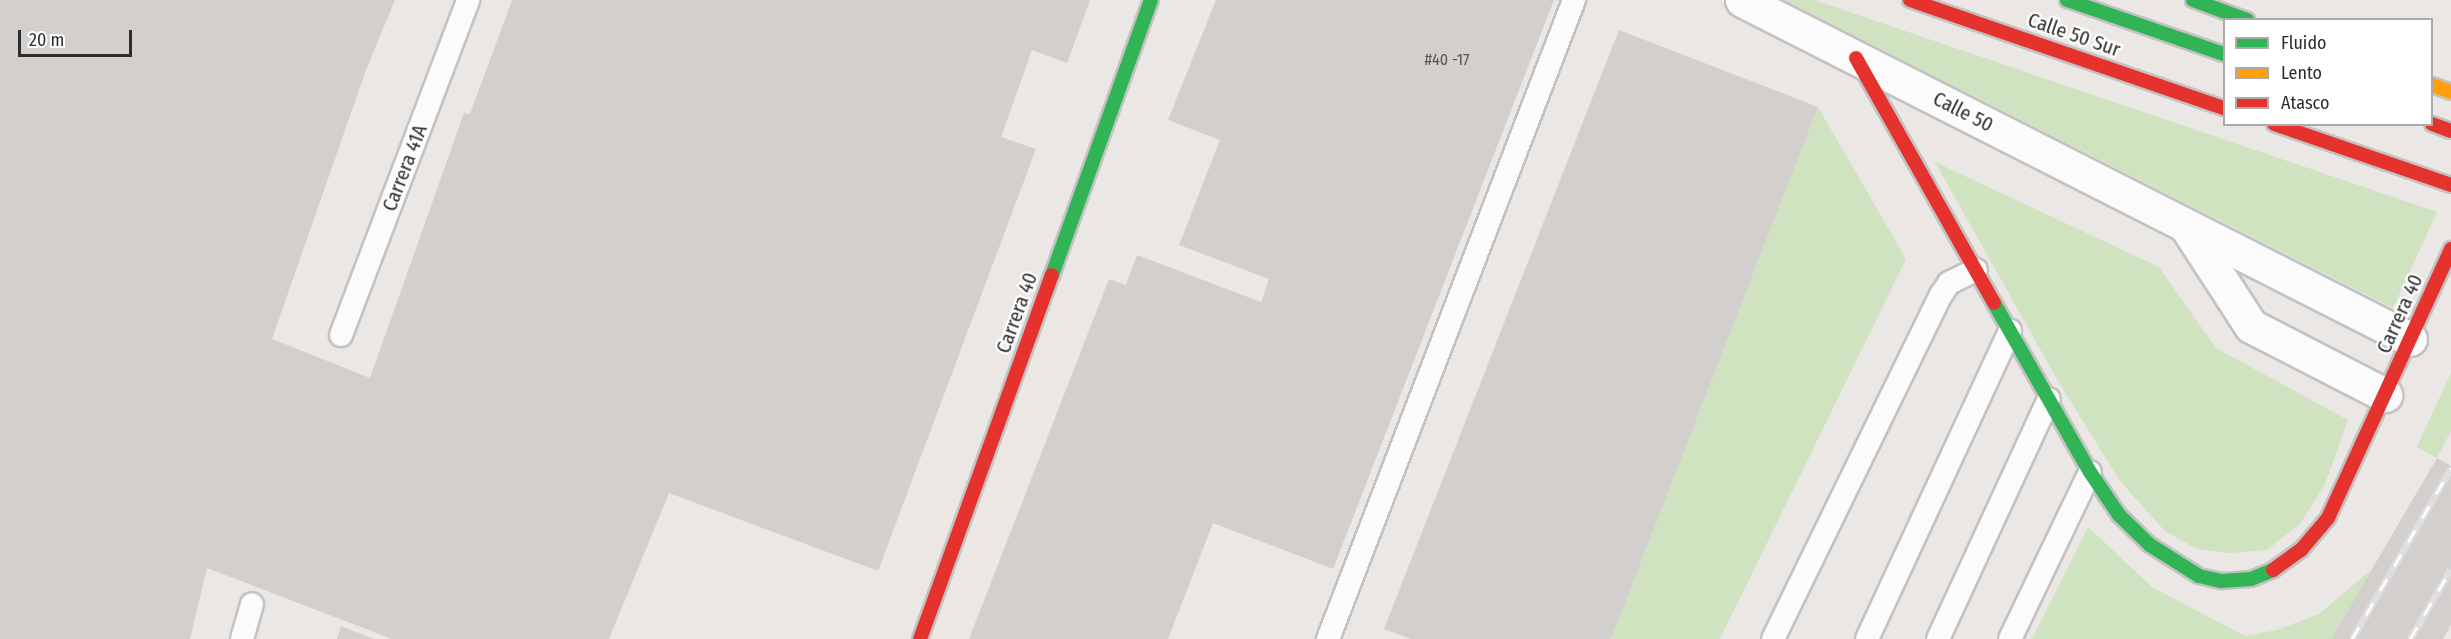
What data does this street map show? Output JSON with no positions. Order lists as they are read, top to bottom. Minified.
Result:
{"streets":{"street":["Calle 50 Sur","Calle 50","Carrera 40"],"lane":["Carrera 41A"]},"crossings":[["Calle 50","Carrera 40"]],"house_numbers":["#40 -17"],"legend":["Fluido","Lento","Atasco"],"scale_bar":"20 m"}
